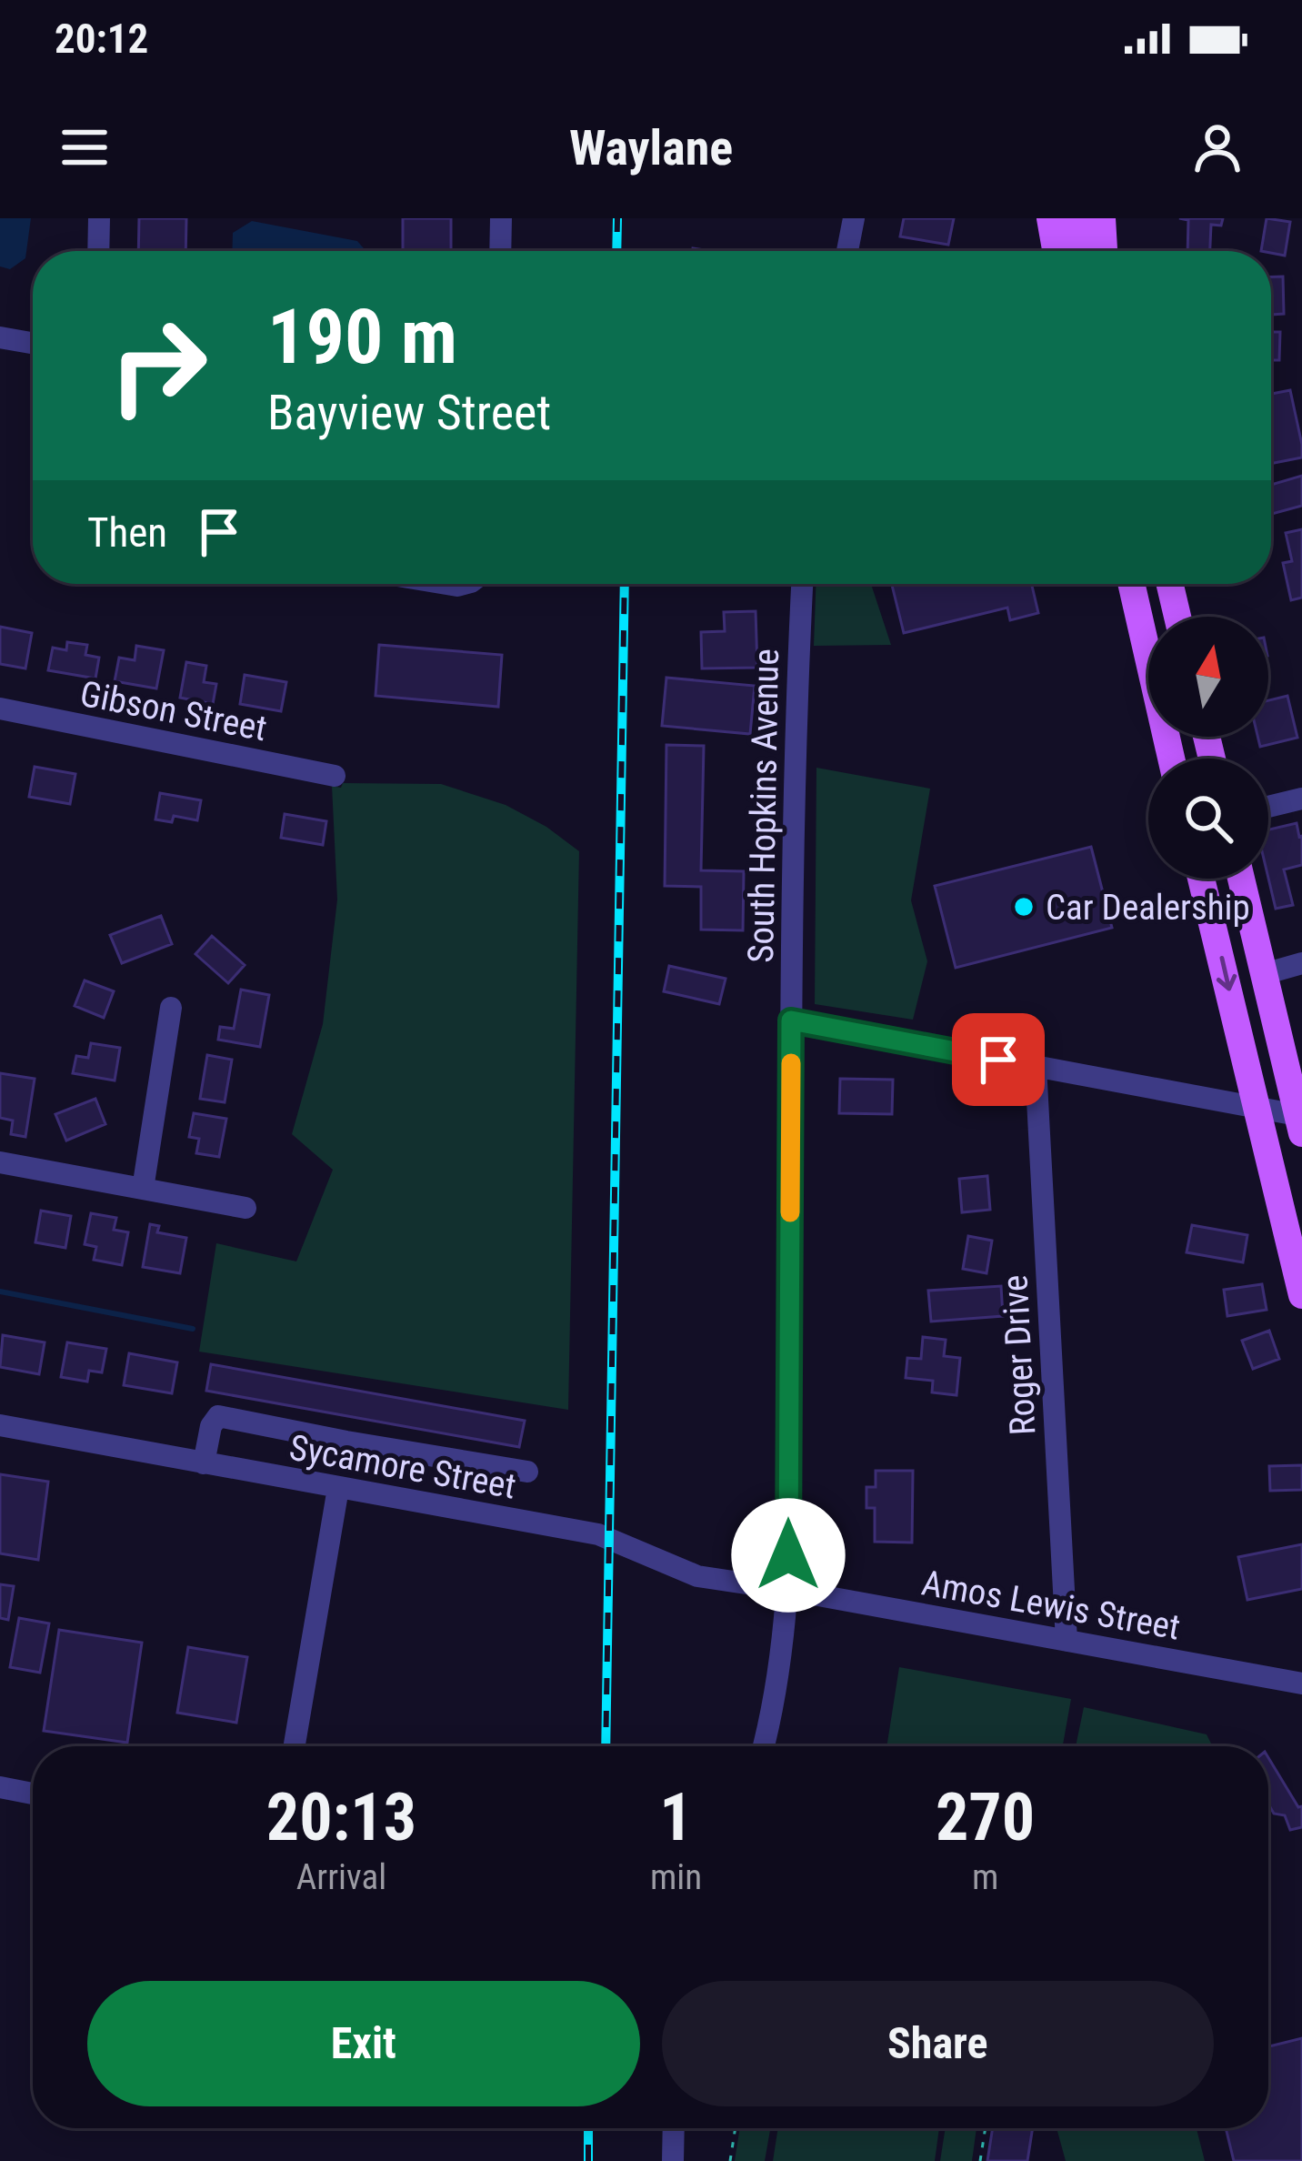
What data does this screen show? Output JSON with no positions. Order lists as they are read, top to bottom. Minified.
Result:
{"streets":{"street":["Gibson Street","South Hopkins Avenue","Roger Drive","Sycamore Street","Amos Lewis Street"]},"crossings":[["South Hopkins Avenue","Sycamore Street"],["South Hopkins Avenue","Amos Lewis Street"],["Roger Drive","Amos Lewis Street"],["Sycamore Street","Amos Lewis Street"]],"places":["Car Dealership"],"north":"top","page":{"status":"20:12","header":"Waylane","turn":["190 m","Bayview Street"],"then":"Then","eta":["20:13","Arrival","1","min","270","m"],"buttons":["Exit","Share"]}}
